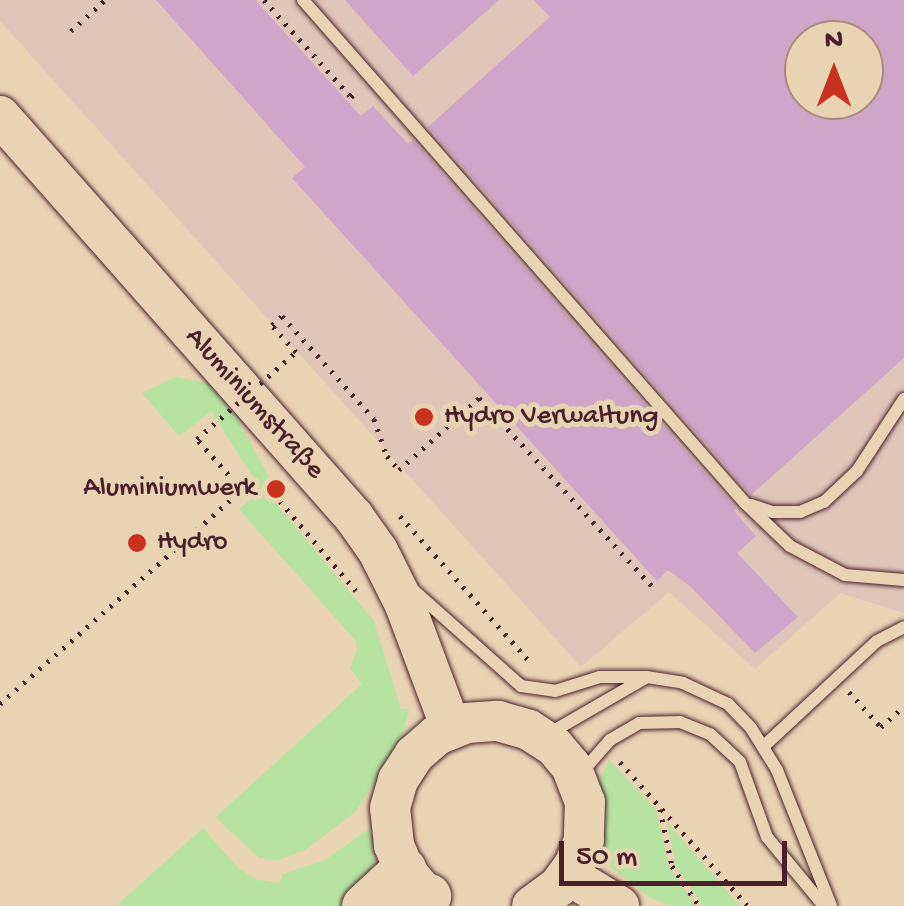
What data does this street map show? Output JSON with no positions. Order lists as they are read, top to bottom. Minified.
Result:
{"streets":{"main road":["Aluminiumstraße"]},"places":["Hydro Verwaltung","Aluminiumwerk","Hydro"],"scale_bar":"50 m","north":"top"}
